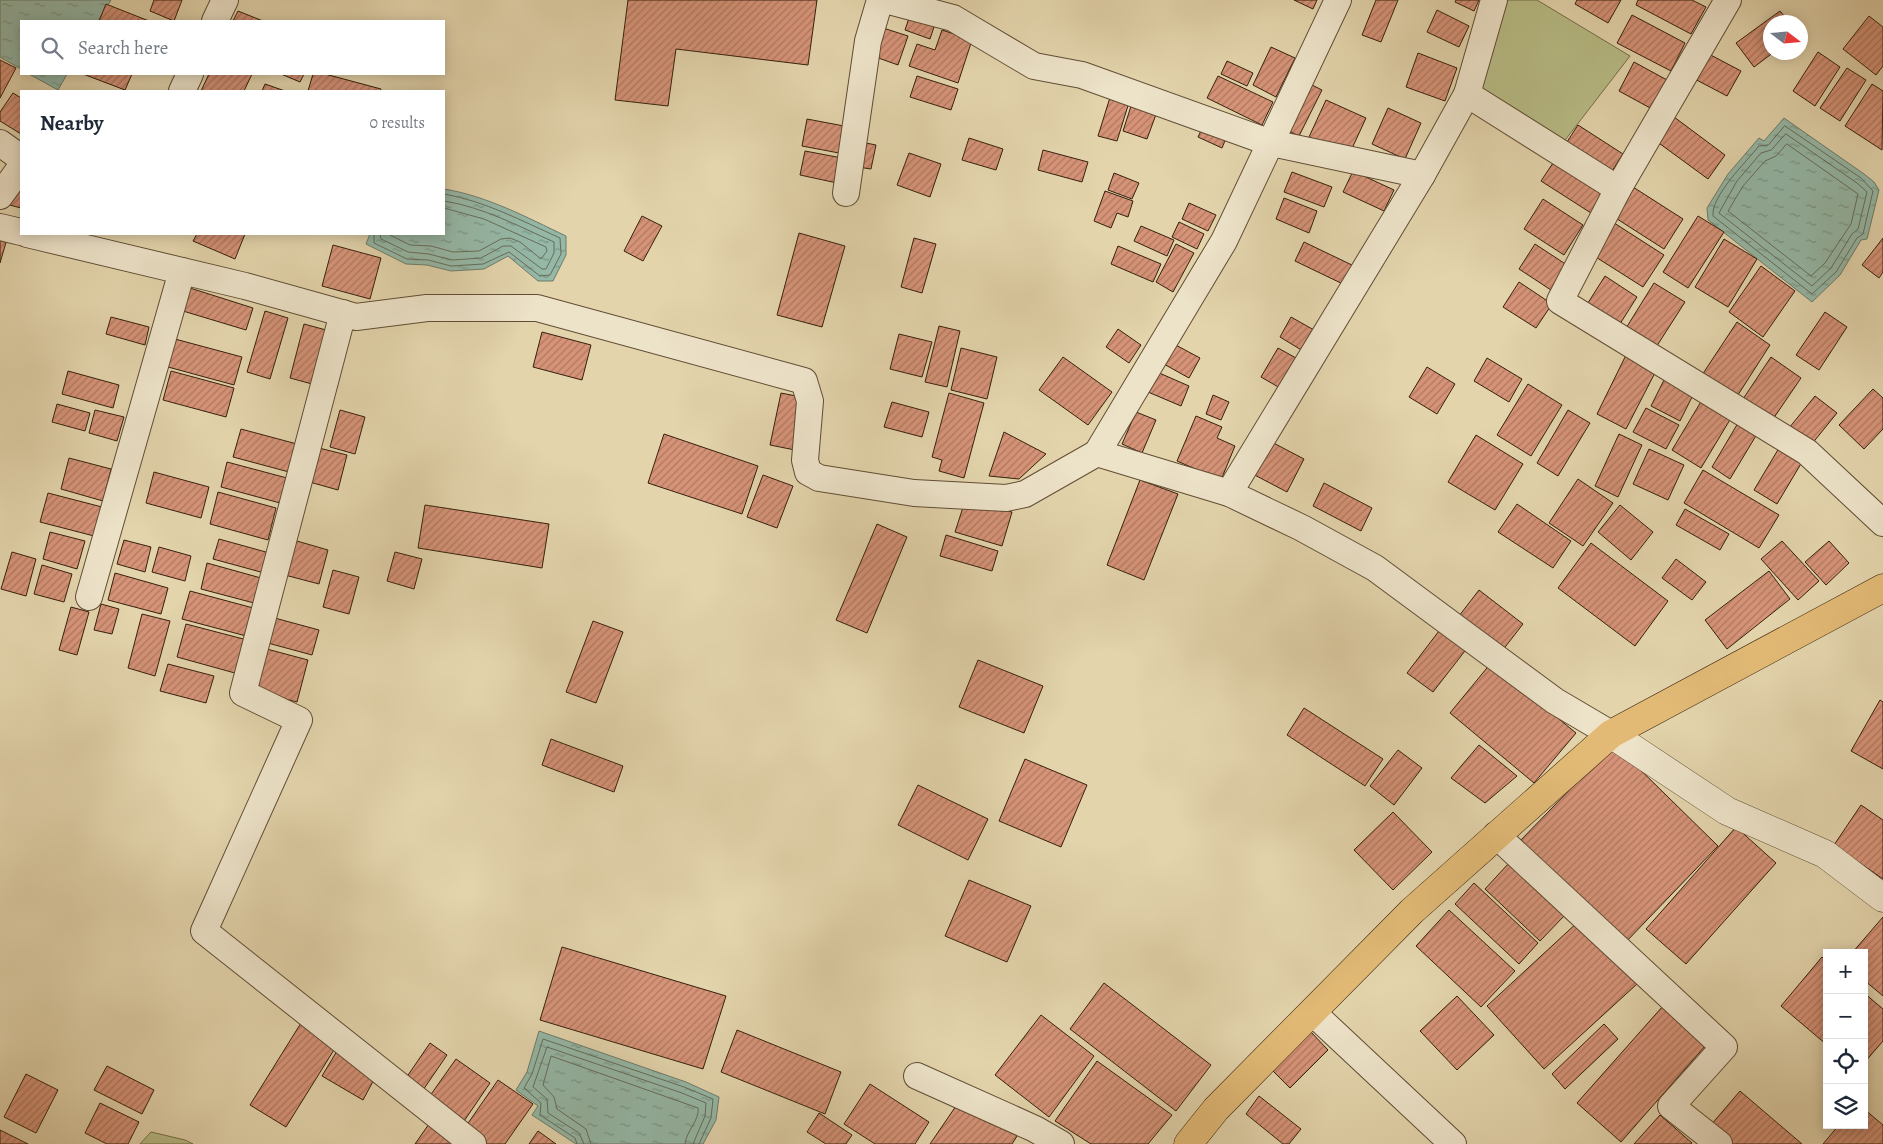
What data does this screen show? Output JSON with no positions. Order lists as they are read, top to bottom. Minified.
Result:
{"north":"right","page":{"search":"Search here","heading":["Nearby","0 results"],"map_buttons":["+","−"]}}
